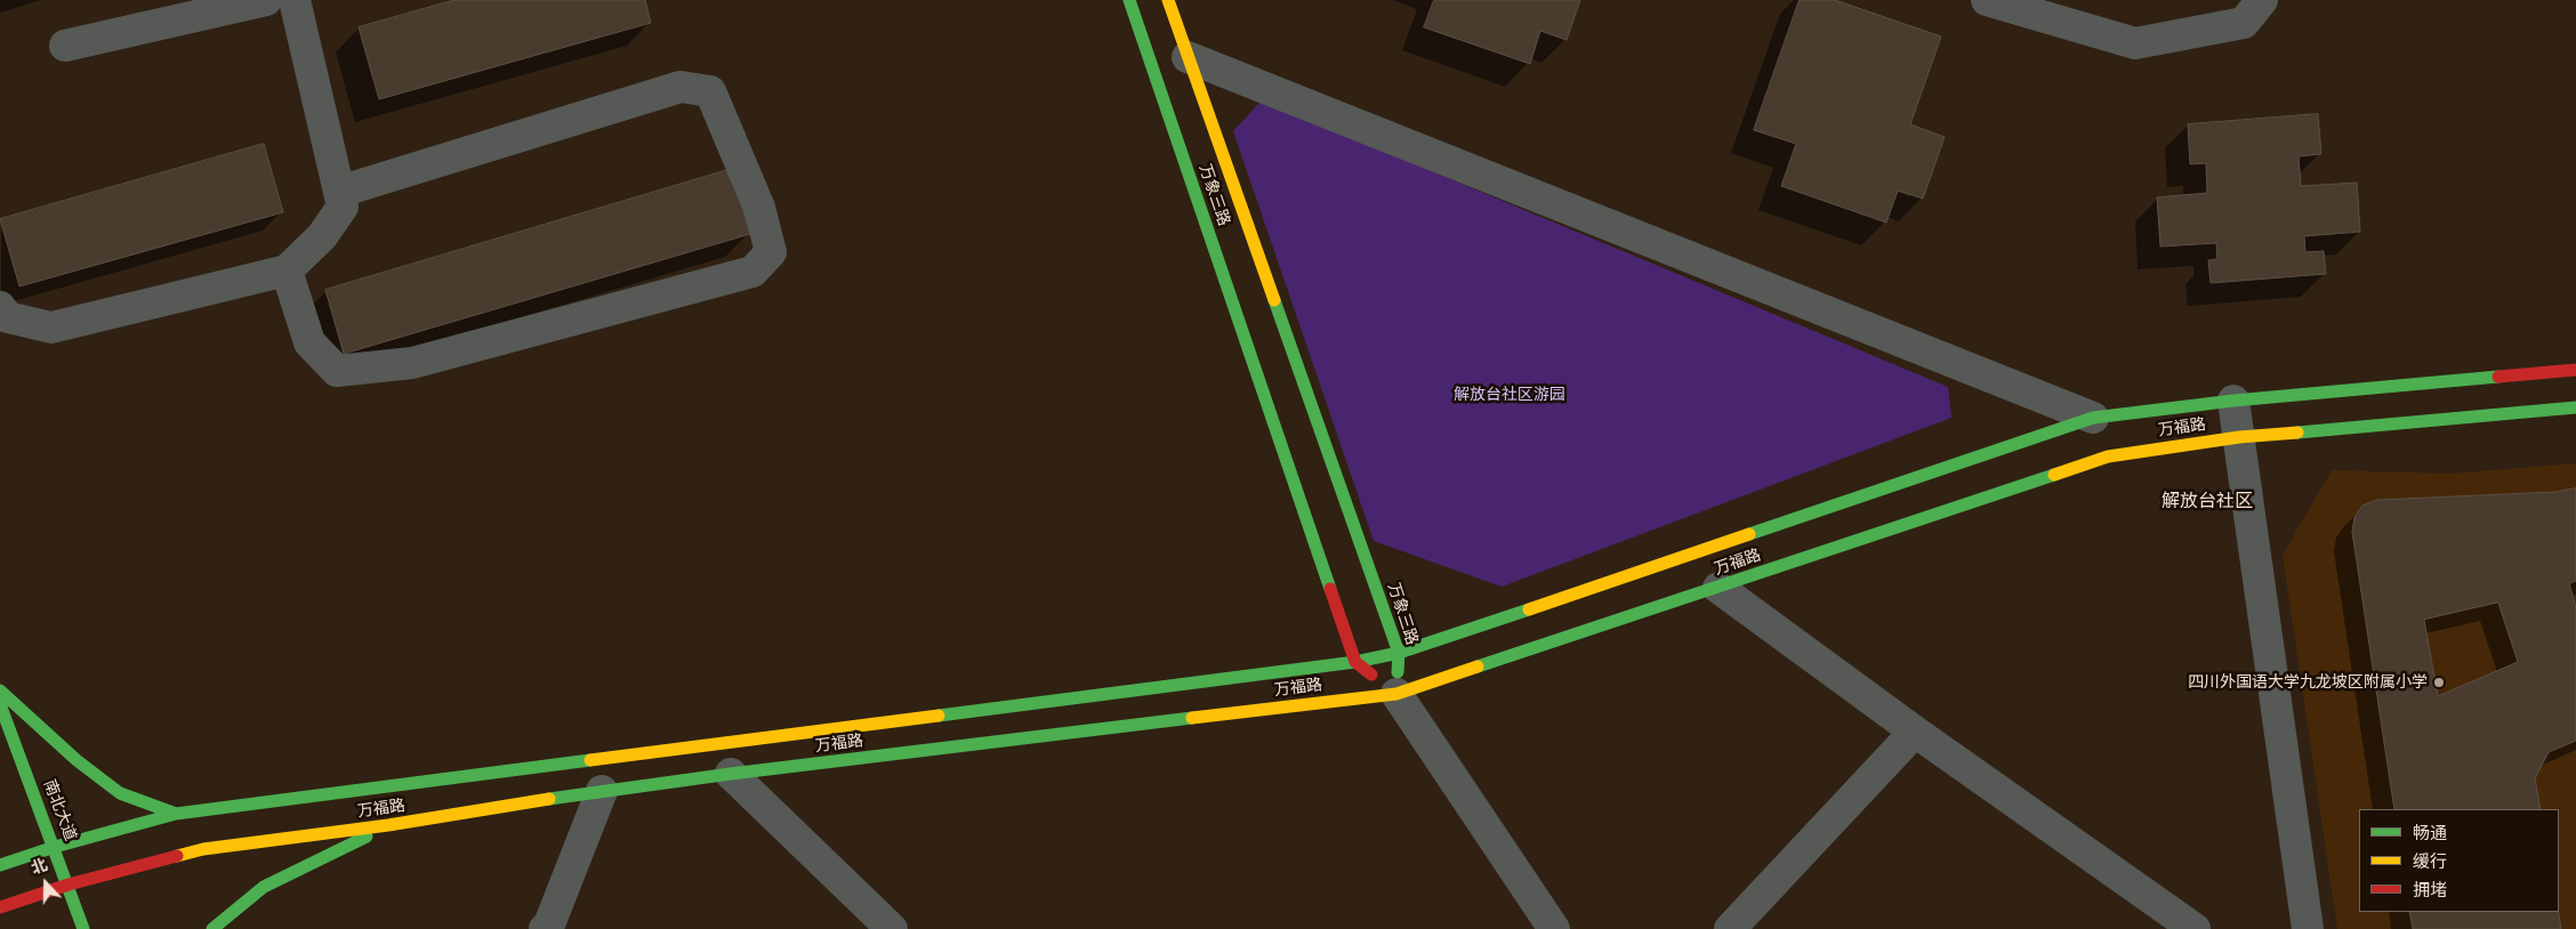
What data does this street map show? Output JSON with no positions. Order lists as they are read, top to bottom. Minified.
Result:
{"streets":{"street":["万象三路","万福路","南北大道"]},"crossings":[["万象三路","万福路"],["万福路","南北大道"]],"districts":["解放台社区"],"parks":["解放台社区游园"],"places":["四川外国语大学九龙坡区附属小学"],"legend":["畅通","缓行","拥堵"],"north":"top"}
